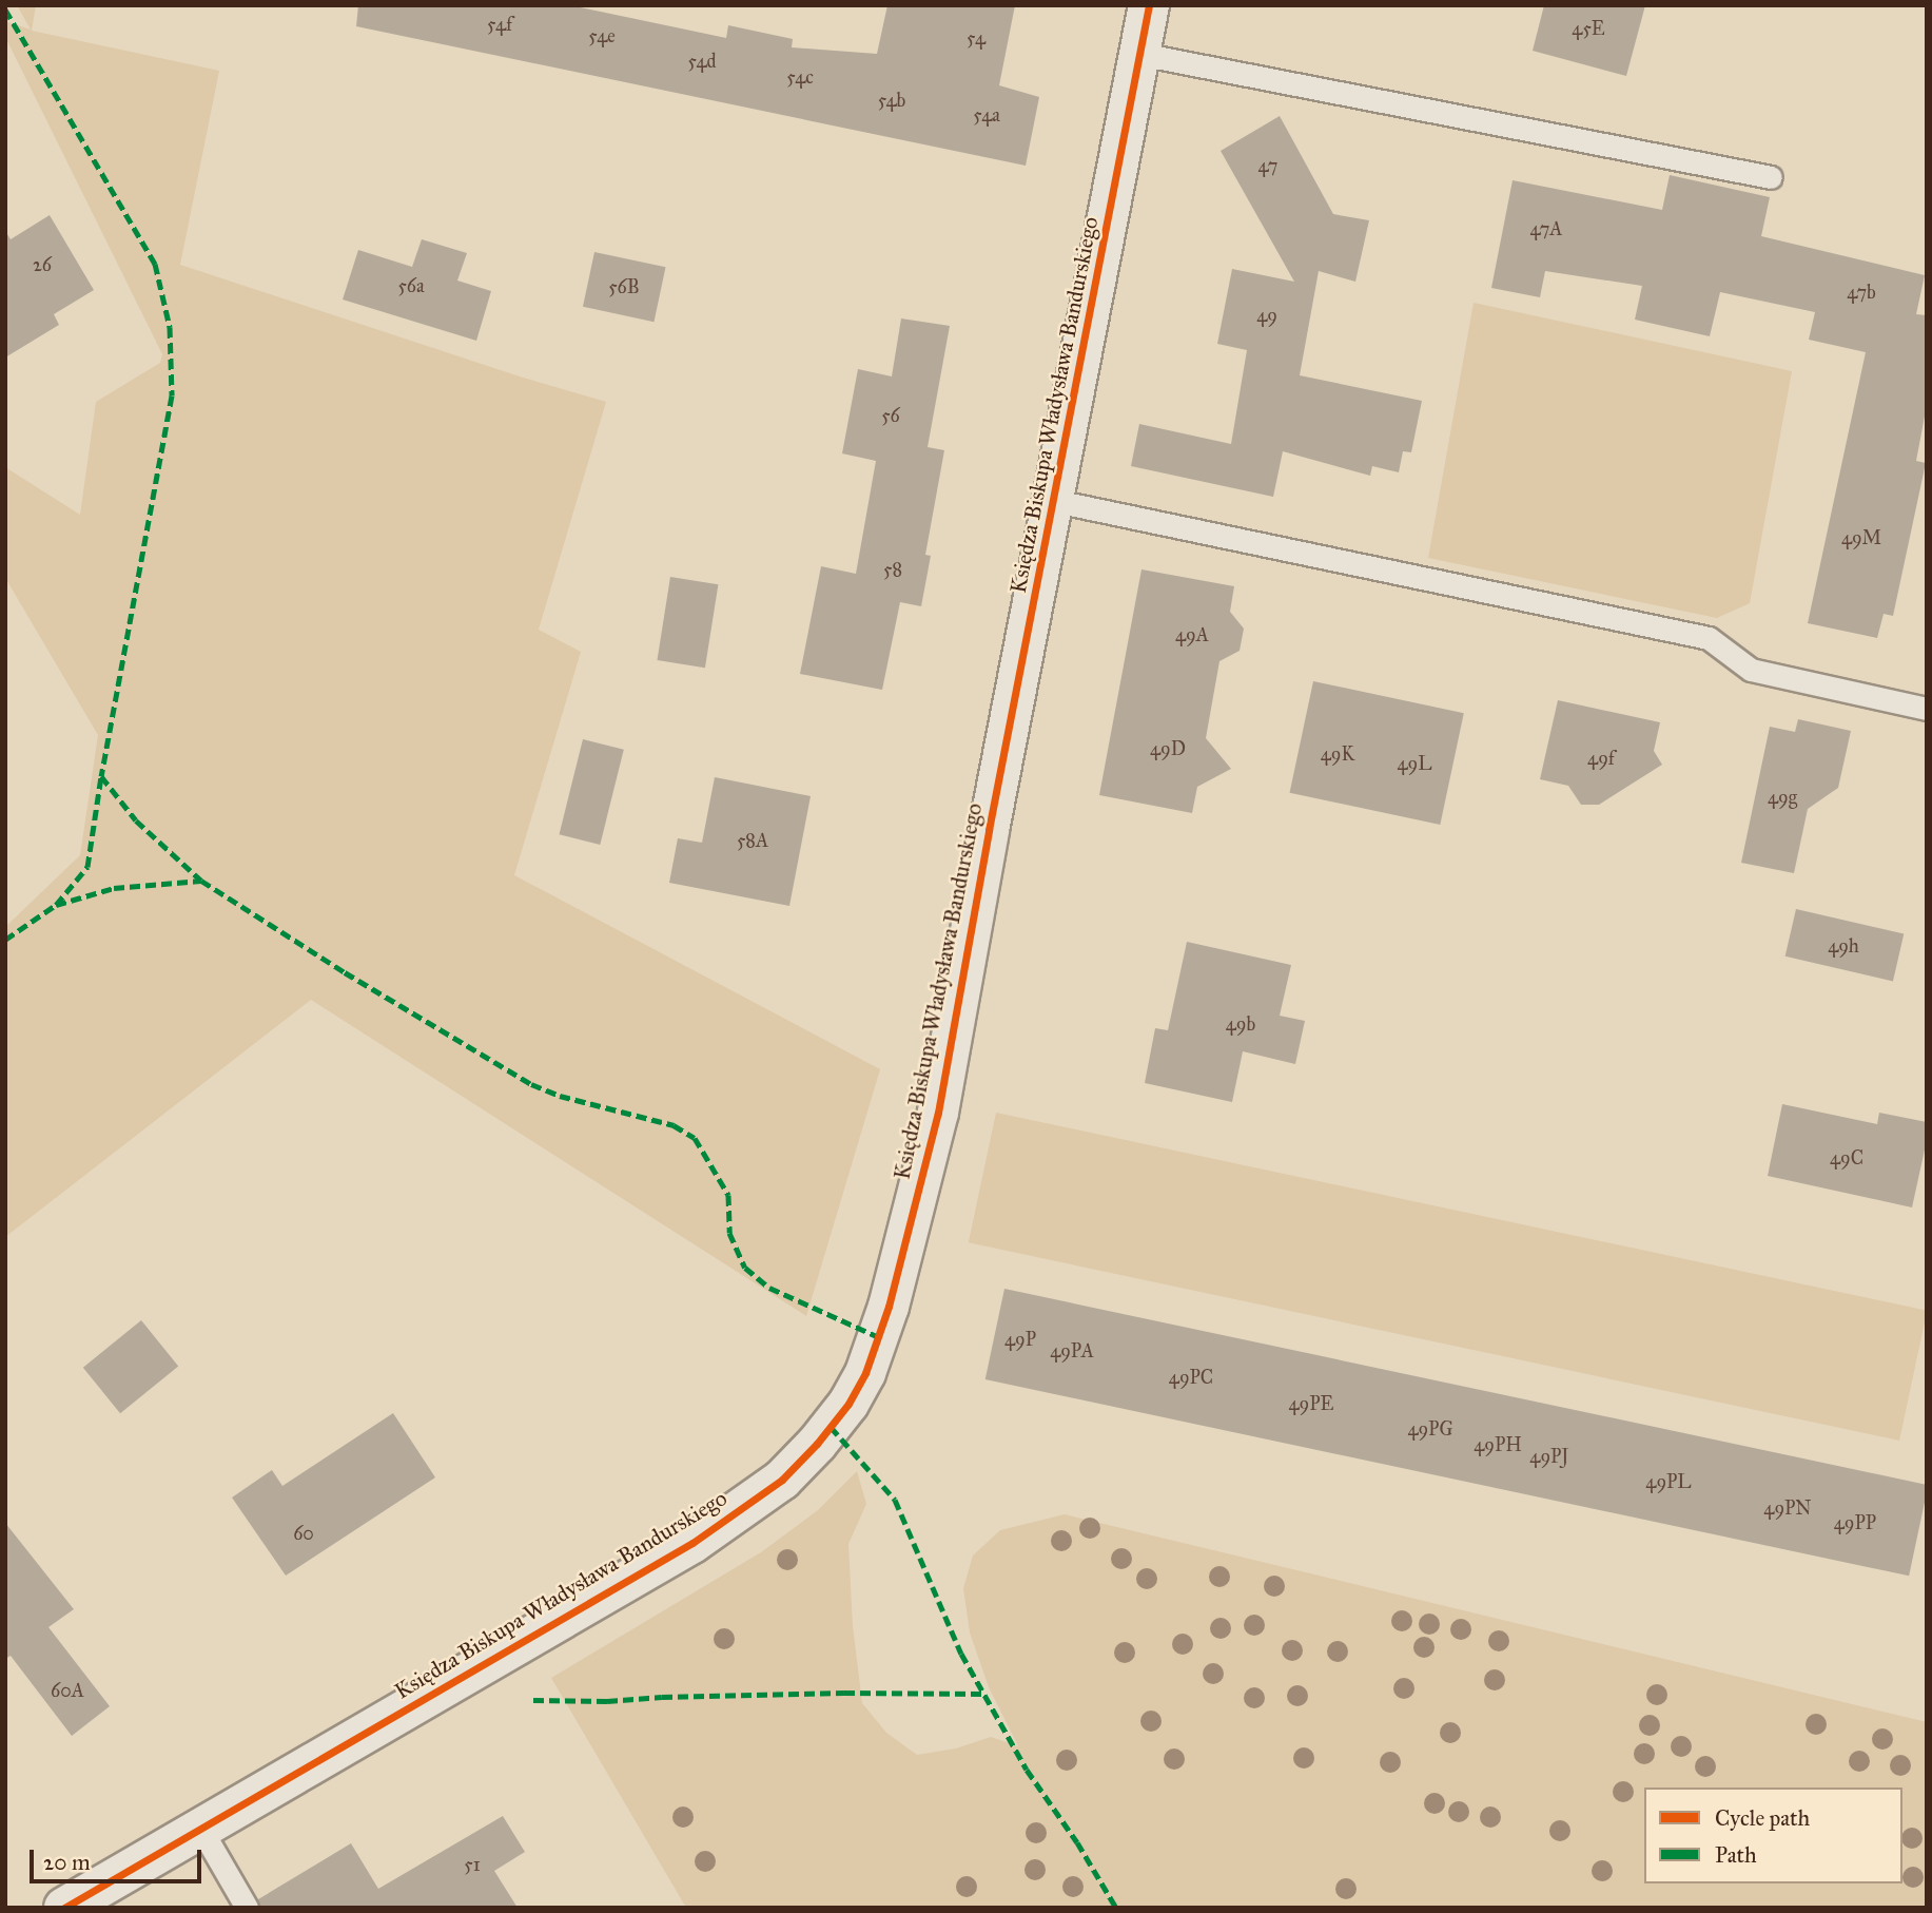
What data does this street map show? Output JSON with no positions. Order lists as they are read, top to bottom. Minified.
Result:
{"streets":{"street":["Księdza Biskupa Władysława Bandurskiego"]},"house_numbers":["54f","45E","54e","54","54d","54c","54b","54a","47","47A","26","56a","56B","47b","49","56","49M","58","49A","49D","49K","49f","49L","49g","58A","49h","49b","49C","49P","49PA","49PC","49PE","49PG","49PH","49PJ","49PL","49PN","49PP","60","60A","51"],"legend":["Cycle path","Path"],"scale_bar":"20 m"}
